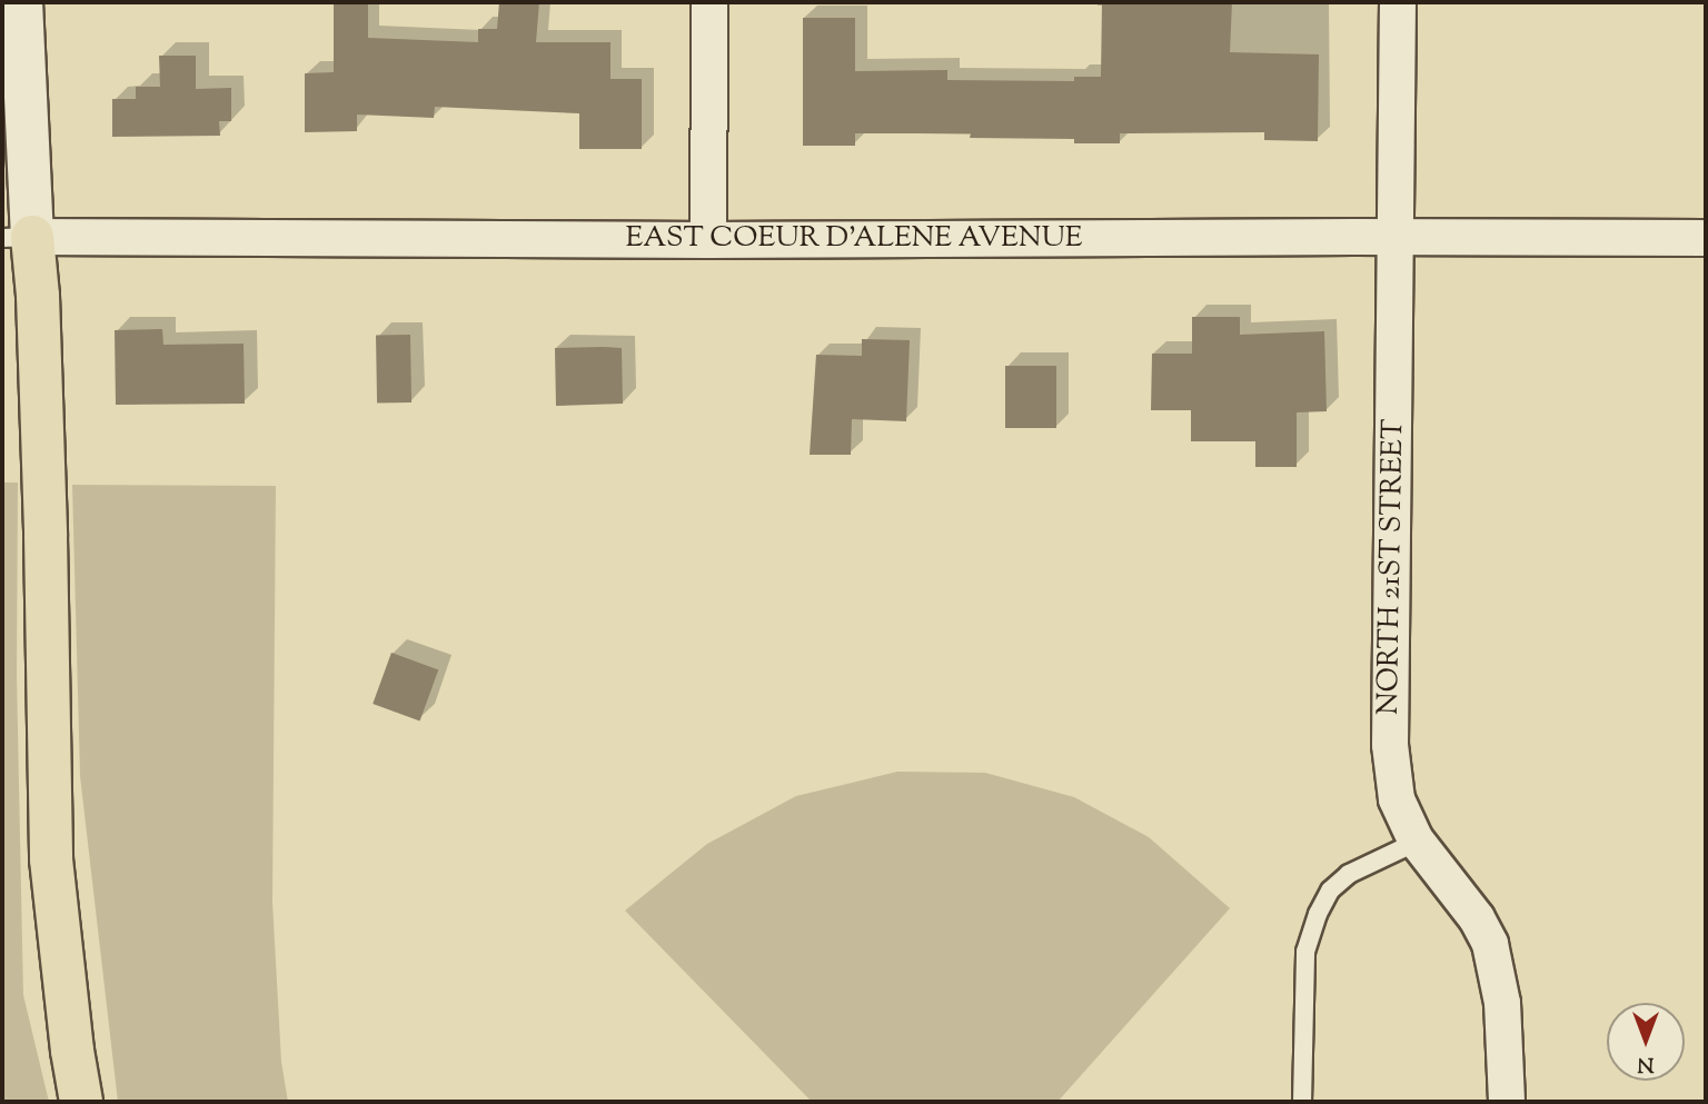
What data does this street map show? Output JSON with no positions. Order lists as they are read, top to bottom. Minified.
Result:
{"streets":{"street":["EAST COEUR D'ALENE AVENUE","NORTH 21ST STREET"]},"crossings":[["EAST COEUR D'ALENE AVENUE","NORTH 21ST STREET"]],"north":"bottom"}
